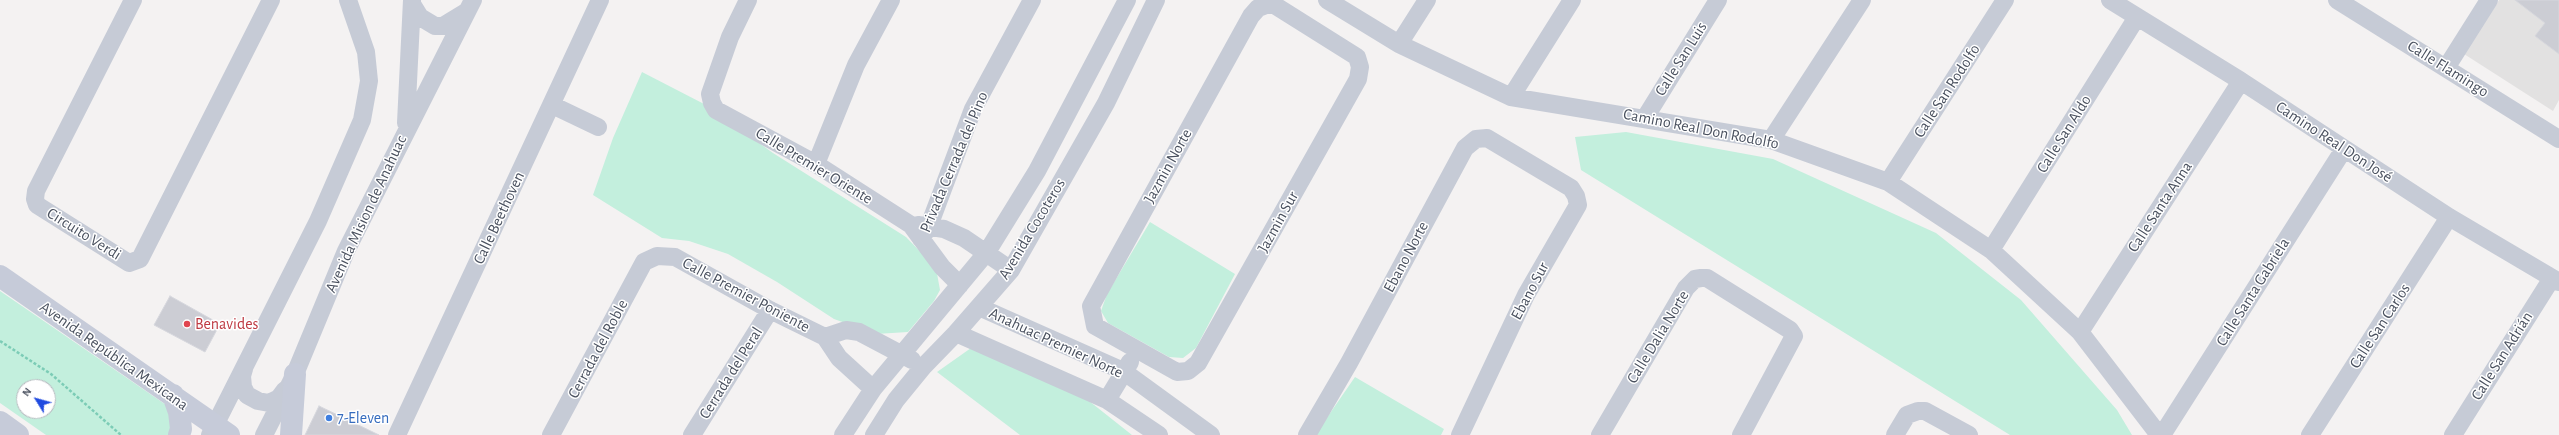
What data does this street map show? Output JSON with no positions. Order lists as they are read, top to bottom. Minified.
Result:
{"streets":{"main road":["Avenida República Mexicana"],"street":["Calle San Luis","Calle Flamingo","Calle San Rodolfo","Camino Real Don Rodolfo","Calle San Aldo","Camino Real Don José","Privada Cerrada del Pino","Calle Premier Oriente","Jazmin Norte","Calle Santa Anna","Avenida Mision de Anahuac","Calle Beethoven","Jazmin Sur","Avenida Cocoteros","Circuito Verdi","Ebano Norte","Ebano Sur","Calle Santa Gabriela","Calle Premier Poniente","Calle San Carlos","Calle Dalia Norte","Anahuac Premier Norte","Cerrada del Roble","Calle San Adrián","Cerrada del Peral"]},"crossings":[["Calle San Luis","Camino Real Don Rodolfo"],["Calle San Rodolfo","Camino Real Don Rodolfo"],["Camino Real Don Rodolfo","Calle San Aldo"],["Camino Real Don Rodolfo","Calle Santa Anna"],["Camino Real Don Rodolfo","Calle Santa Gabriela"],["Calle San Aldo","Camino Real Don José"],["Camino Real Don José","Calle Santa Anna"],["Camino Real Don José","Calle Santa Gabriela"],["Camino Real Don José","Calle San Carlos"],["Camino Real Don José","Calle San Adrián"],["Privada Cerrada del Pino","Calle Premier Oriente"],["Calle Premier Oriente","Avenida Cocoteros"],["Jazmin Norte","Jazmin Sur"],["Avenida Mision de Anahuac","Avenida República Mexicana"],["Avenida Cocoteros","Calle Premier Poniente"],["Avenida Cocoteros","Anahuac Premier Norte"],["Ebano Norte","Ebano Sur"],["Calle Premier Poniente","Cerrada del Roble"],["Calle Premier Poniente","Cerrada del Peral"]],"places":["Benavides","7-Eleven"],"north":"top left"}
